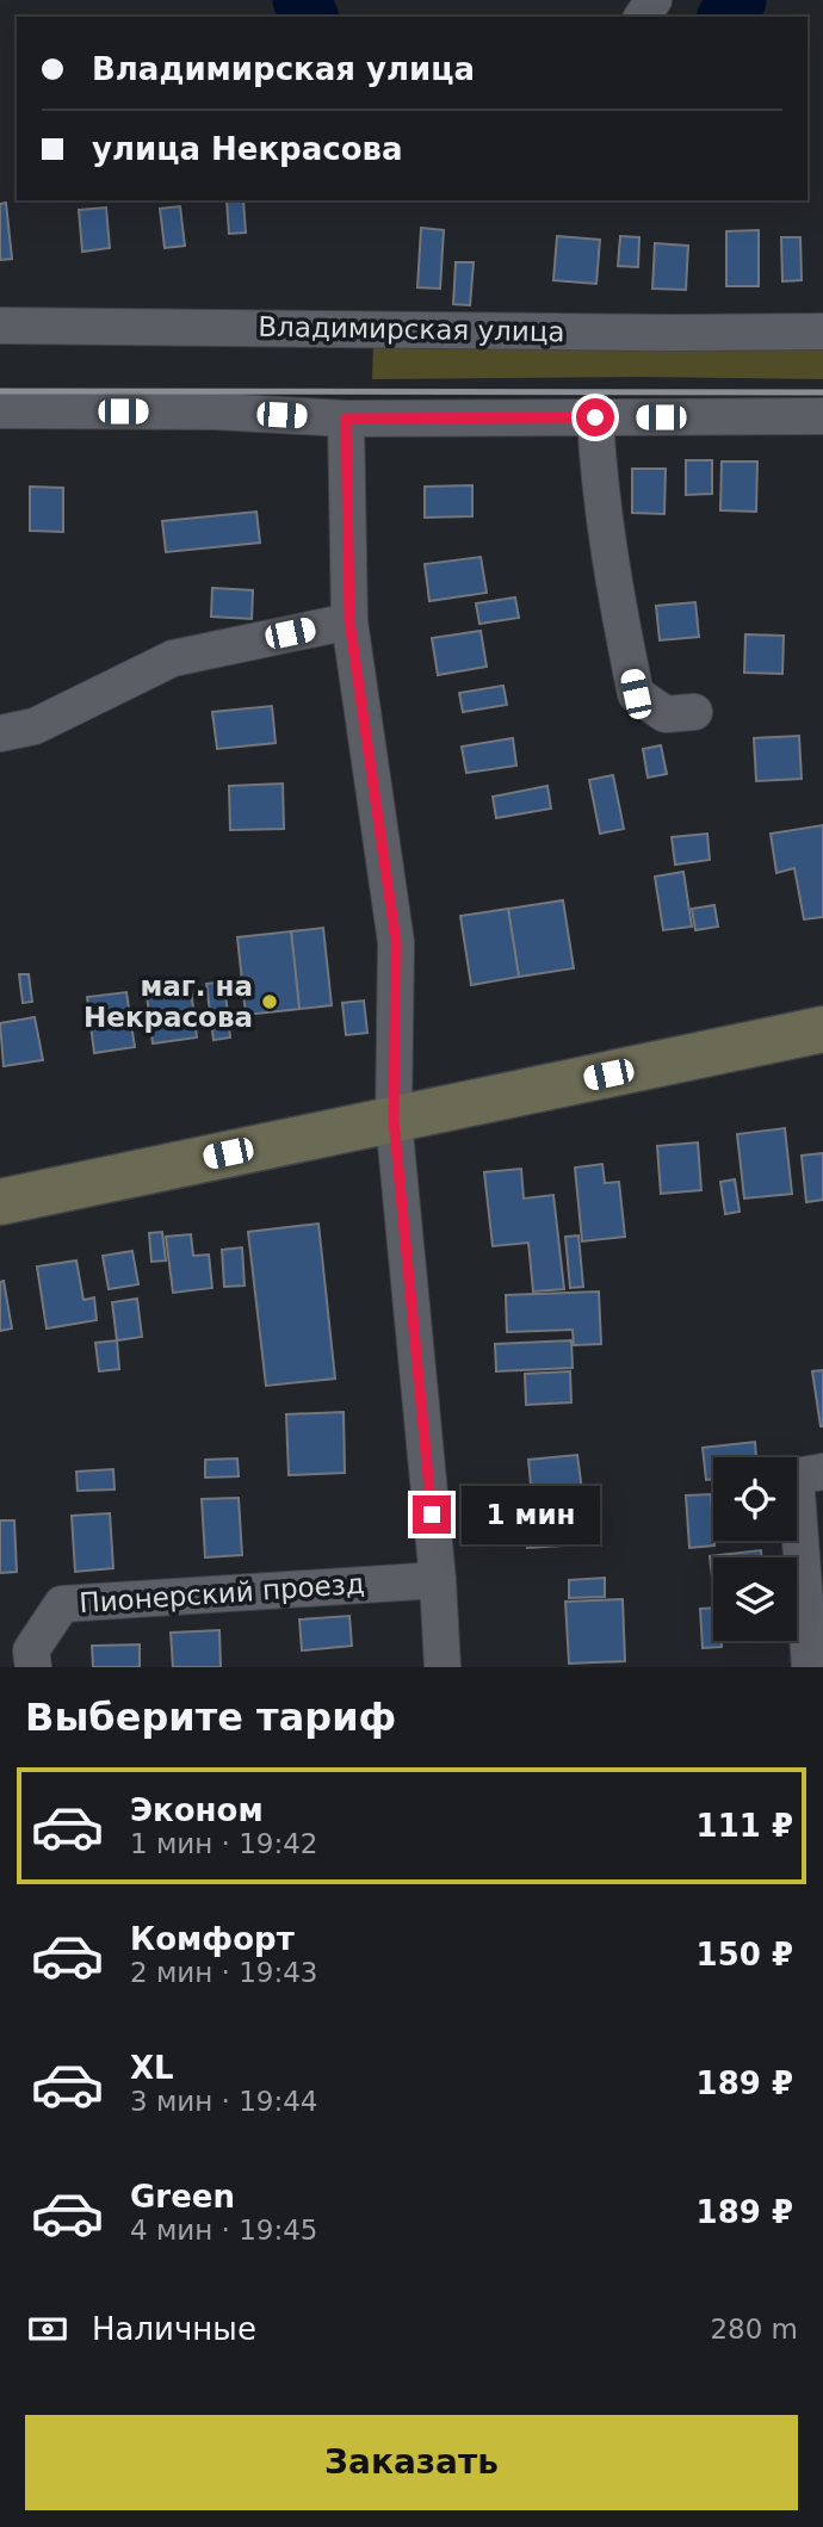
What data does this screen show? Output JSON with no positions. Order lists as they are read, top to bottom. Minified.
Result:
{"streets":{"street":["Владимирская улица","Пионерский проезд"]},"places":["маг. на Некрасова"],"page":{"banner":["Владимирская улица","улица Некрасова"],"bubble":"1 мин","heading":"Выберите тариф","list":[{"name":"Эконом","note":"1 мин · 19:42","value":"111 ₽"},{"name":"Комфорт","note":"2 мин · 19:43","value":"150 ₽"},{"name":"XL","note":"3 мин · 19:44","value":"189 ₽"},{"name":"Green","note":"4 мин · 19:45","value":"189 ₽"}],"pay":["Наличные","280 m"],"buttons":"Заказать"}}
